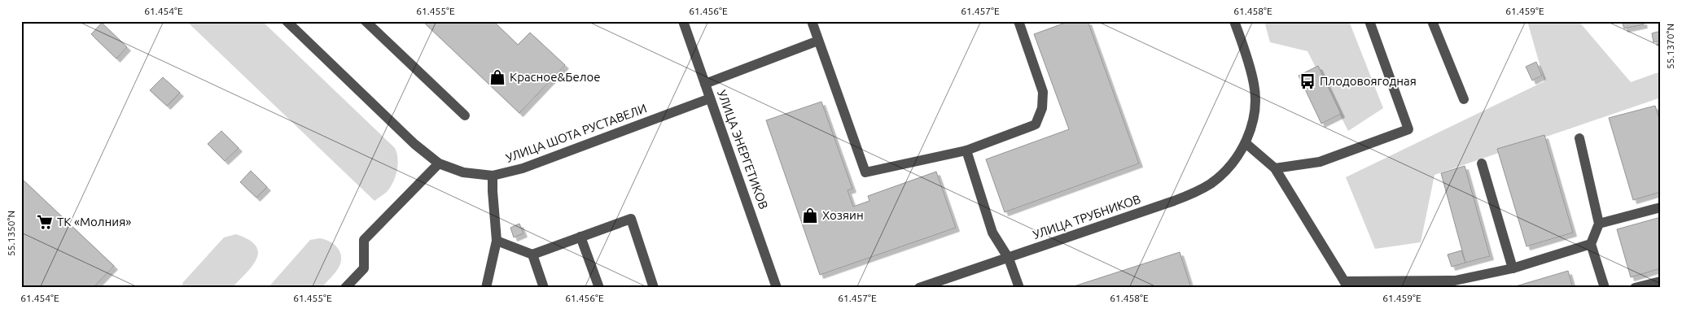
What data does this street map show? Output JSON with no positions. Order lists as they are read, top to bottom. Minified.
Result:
{"streets":{"street":["УЛИЦА ШОТА РУСТАВЕЛИ","УЛИЦА ЭНЕРГЕТИКОВ","УЛИЦА ТРУБНИКОВ"]},"crossings":[["УЛИЦА ШОТА РУСТАВЕЛИ","УЛИЦА ЭНЕРГЕТИКОВ"]],"places":{"shop":["Красное&Белое","Хозяин"],"bus stop":["Плодовоягодная"],"supermarket":["ТК «Молния»"]},"coordinates":["61.454°E","61.455°E","61.456°E","61.457°E","61.458°E","61.459°E","55.1370°N","55.1350°N"]}
